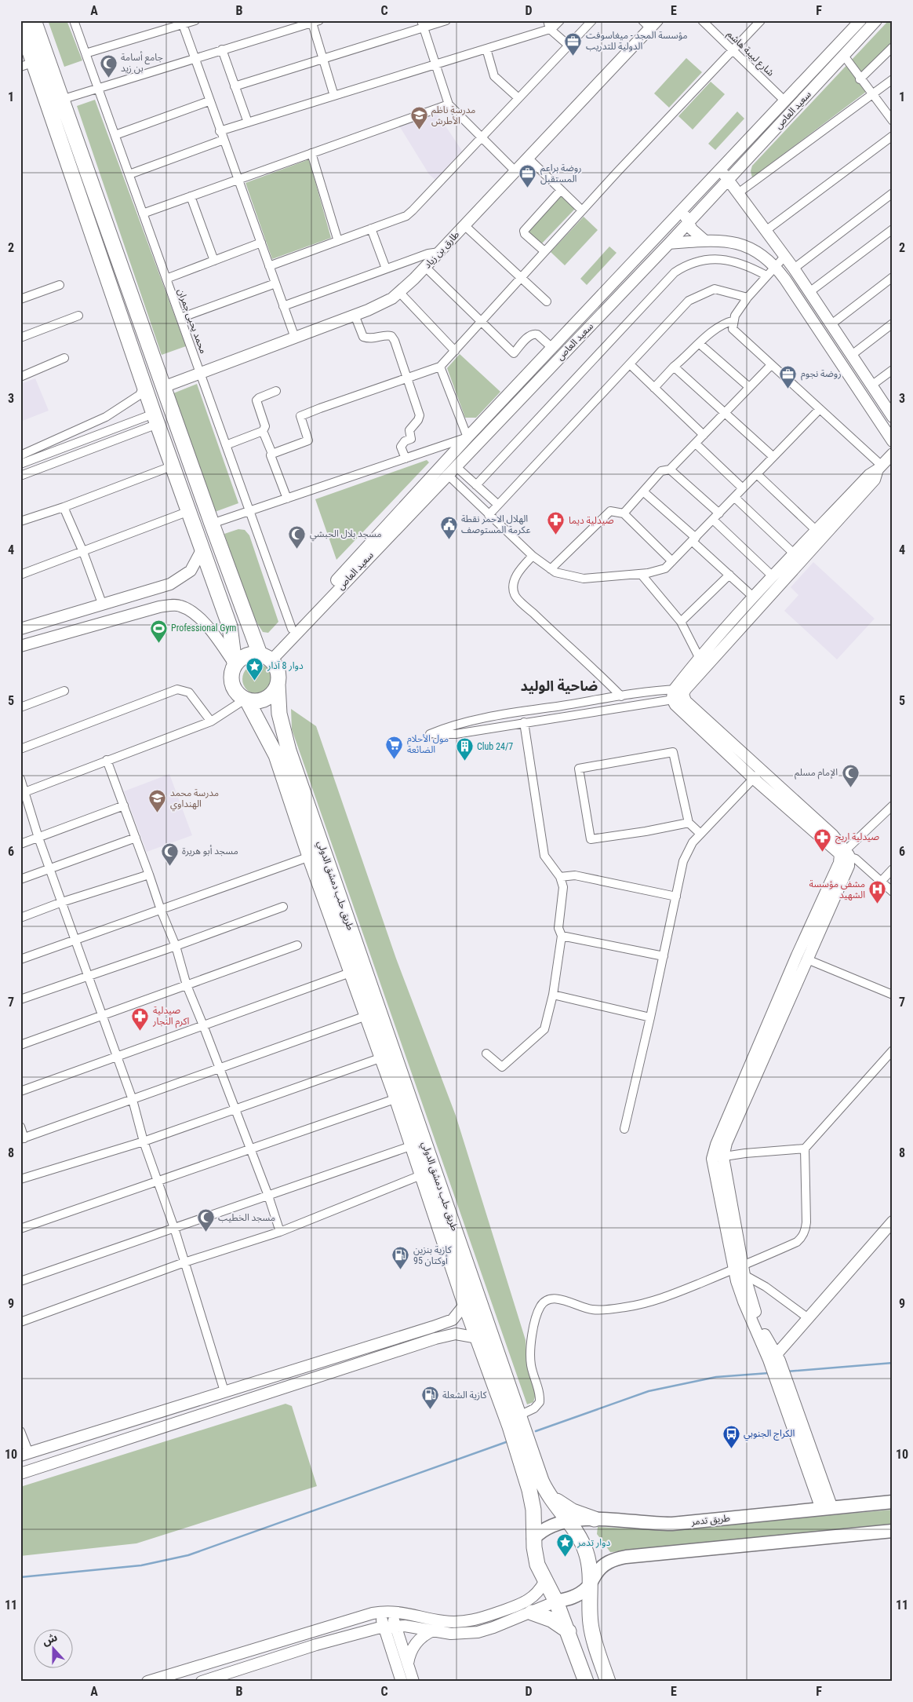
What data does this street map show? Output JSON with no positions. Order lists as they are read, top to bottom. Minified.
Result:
{"streets":{"highway":["طريق حلب دمشق الدولي"],"main road":["سعيد العاص","طارق بن زياد","طريق تدمر"],"street":["شارع لبيبة هاشم","محمد يحيى جمران"]},"crossings":[["سعيد العاص","طريق حلب دمشق الدولي"],["طارق بن زياد","محمد يحيى جمران"],["طريق حلب دمشق الدولي","طريق تدمر"]],"districts":["ضاحية الوليد"],"places":{"office":["مؤسسة المجد - ميغاسوفت الدولية للتدريب","روضة براعم المستقبل","روضة نجوم"],"mosque":["جامع أسامة بن زيد","مسجد بلال الحبشي","الإمام مسلم","مسجد أبو هريرة","مسجد الخطيب"],"school or university":["مدرسة ناظم الأطرش","مدرسة محمد الهنداوي"],"pharmacy":["صيدلية ديما","صيدلية اريج","صيدلية اكرم النجار"],"public building":["الهلال الاحمر نقطة عكرمة المستوصف"],"sports":["Professional Gym"],"place":["دوار 8 آذار","دوار تدمر"],"supermarket":["مول الأحلام الضائعة"],"building":["Club 24/7"],"hospital":["مشفى مؤسسة الشهيد"],"fuel station":["كازية بنزين أوكتان 95","كازية الشعلة"],"bus stop":["الكراج الجنوبي"]},"north":"top","grid":{"columns":["A","B","C","D","E","F"],"rows":["1","2","3","4","5","6","7","8","9","10","11"]}}
